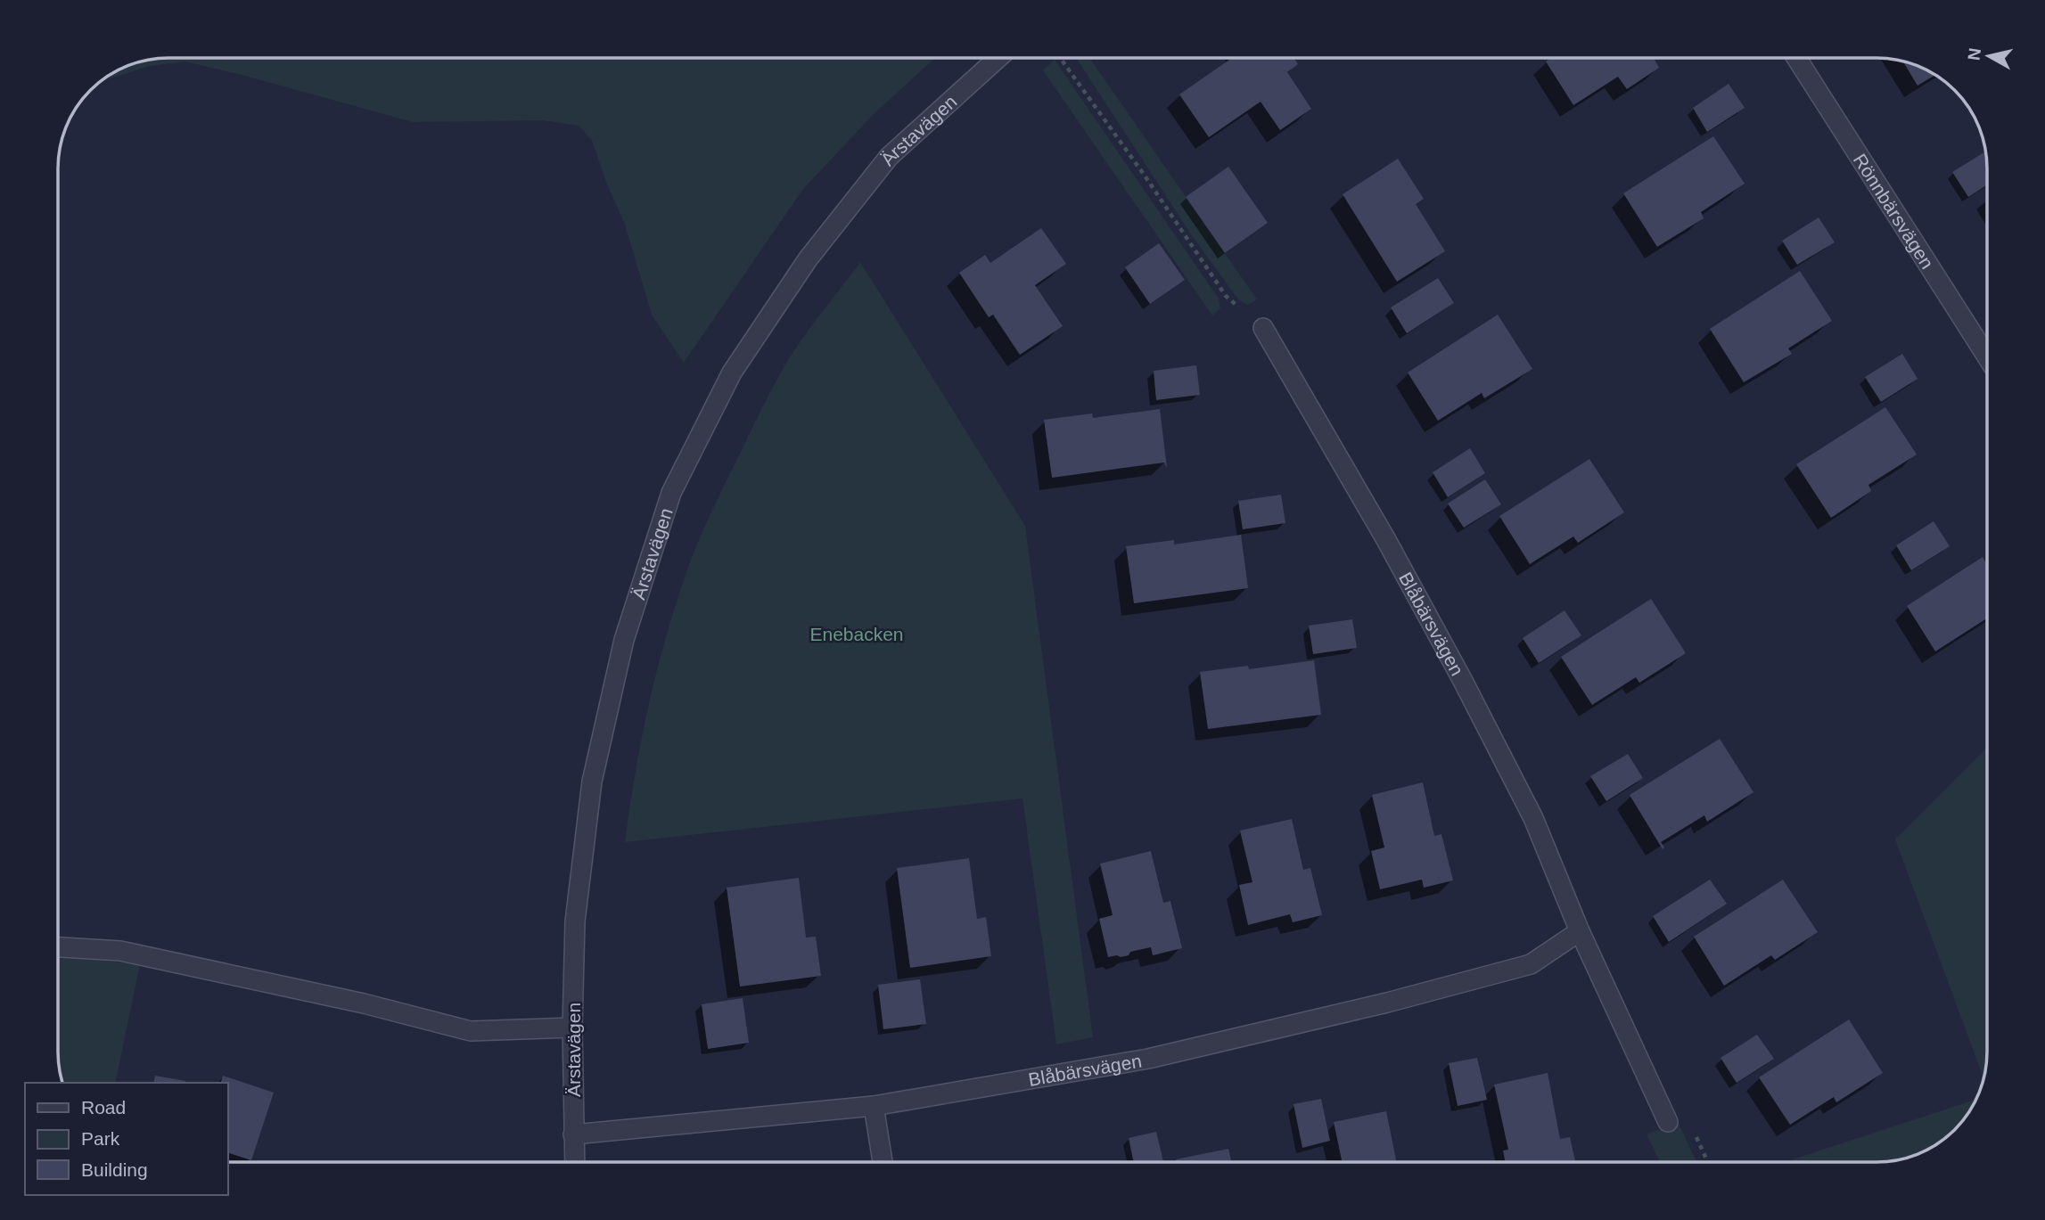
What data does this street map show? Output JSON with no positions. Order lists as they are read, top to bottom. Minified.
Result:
{"streets":{"street":["Ärstavägen","Rönnbärsvägen","Blåbärsvägen"]},"crossings":[["Ärstavägen","Blåbärsvägen"]],"parks":["Enebacken"],"legend":["Road","Park","Building"],"north":"left"}
